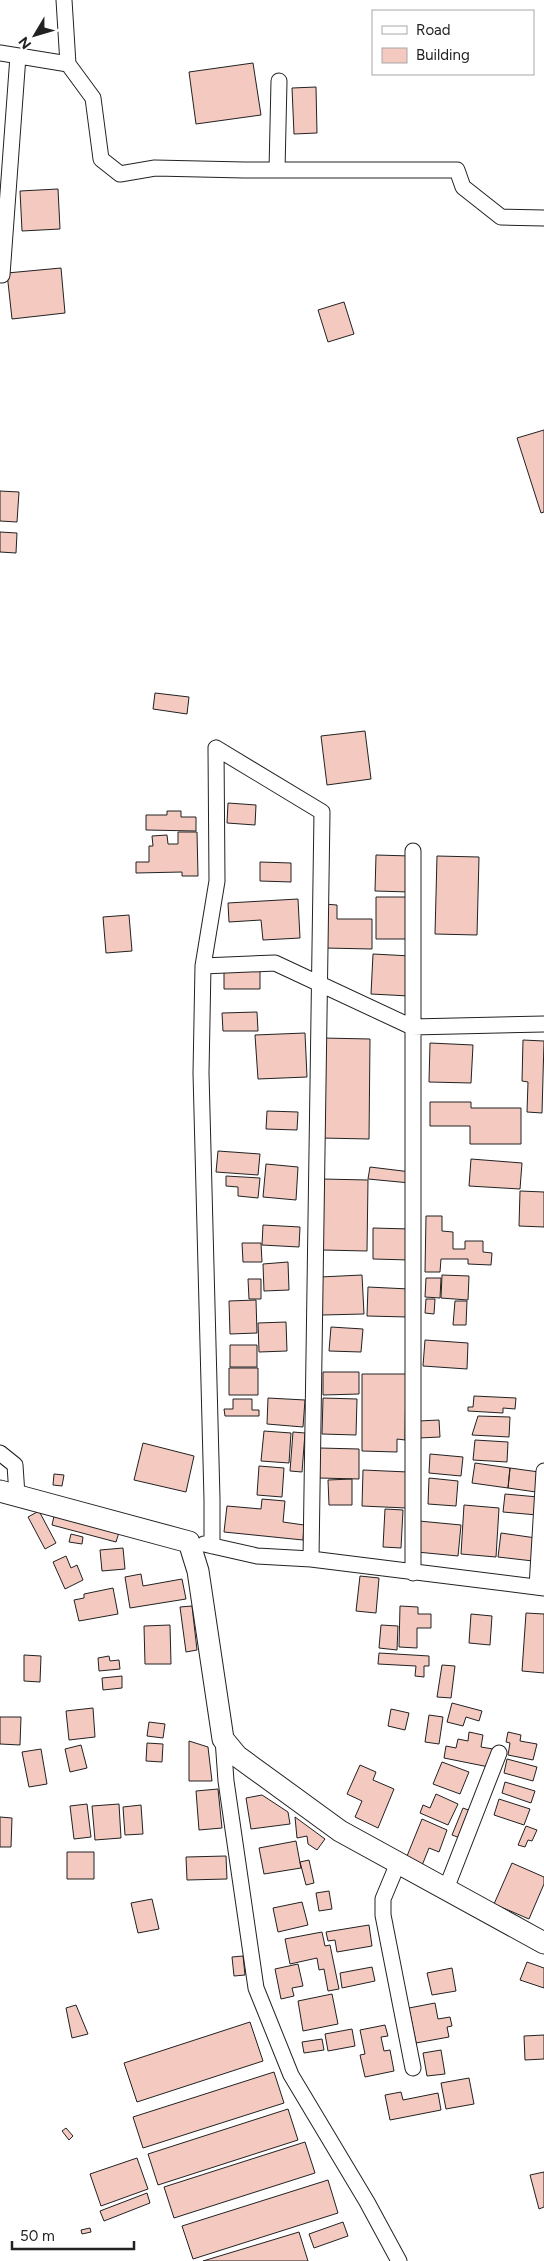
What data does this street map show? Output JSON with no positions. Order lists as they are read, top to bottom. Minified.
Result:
{"legend":["Road","Building"],"scale_bar":"50 m","north":"bottom left"}
